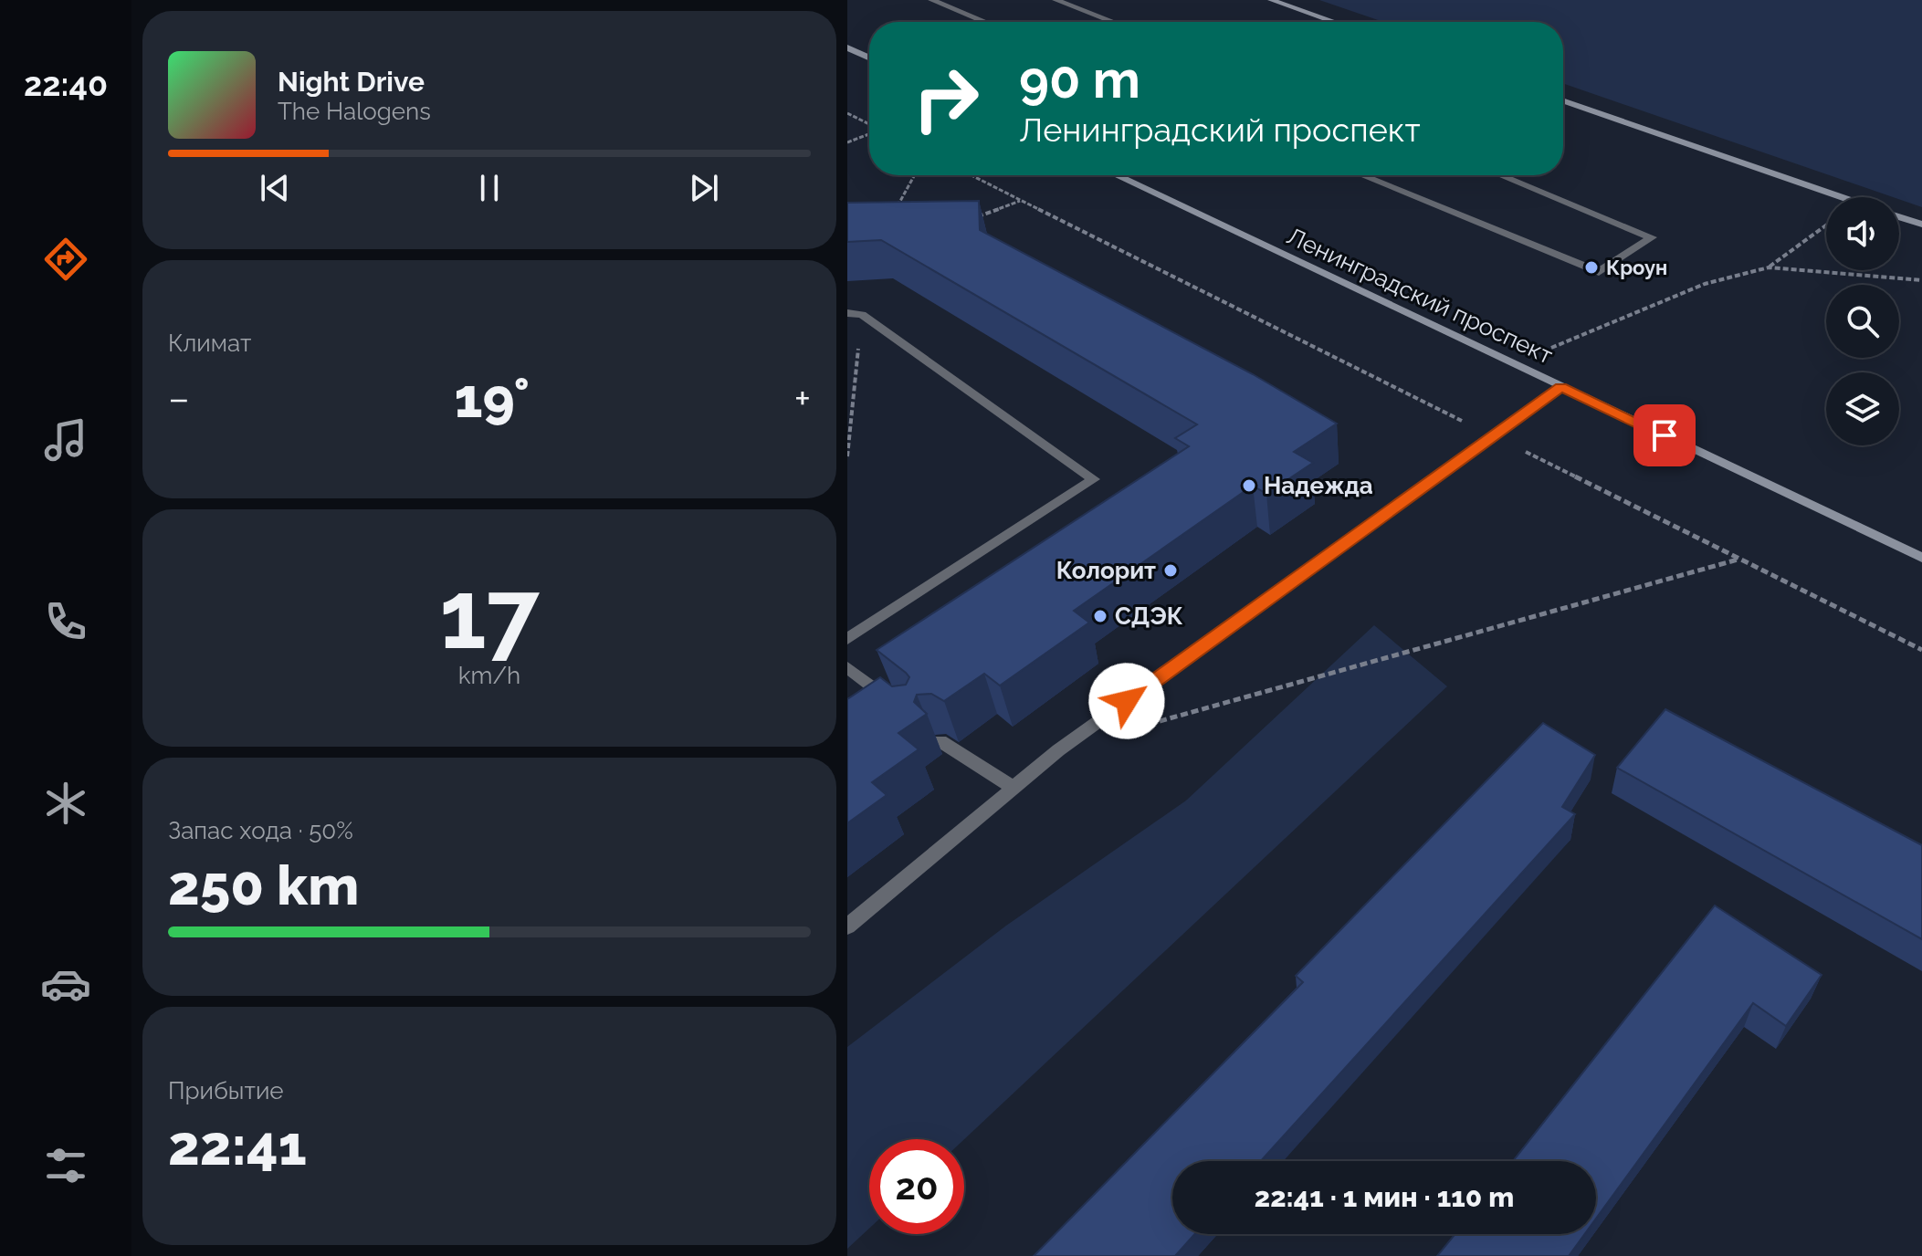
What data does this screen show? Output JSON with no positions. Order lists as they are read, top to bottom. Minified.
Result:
{"streets":{"main road":["Ленинградский проспект"]},"places":["Кроун","Надежда","Колорит","СДЭК"],"page":{"tabs":"22:40","turn":["90 m","Ленинградский проспект"],"song":["Night Drive","The Halogens"],"tile":["Климат",["17","km/h"],["Запас хода · 50%","250 km"],["Прибытие","22:41"]],"heat":["−","19°","+"],"limit":"20","trip":"22:41 · 1 мин · 110 m"}}
